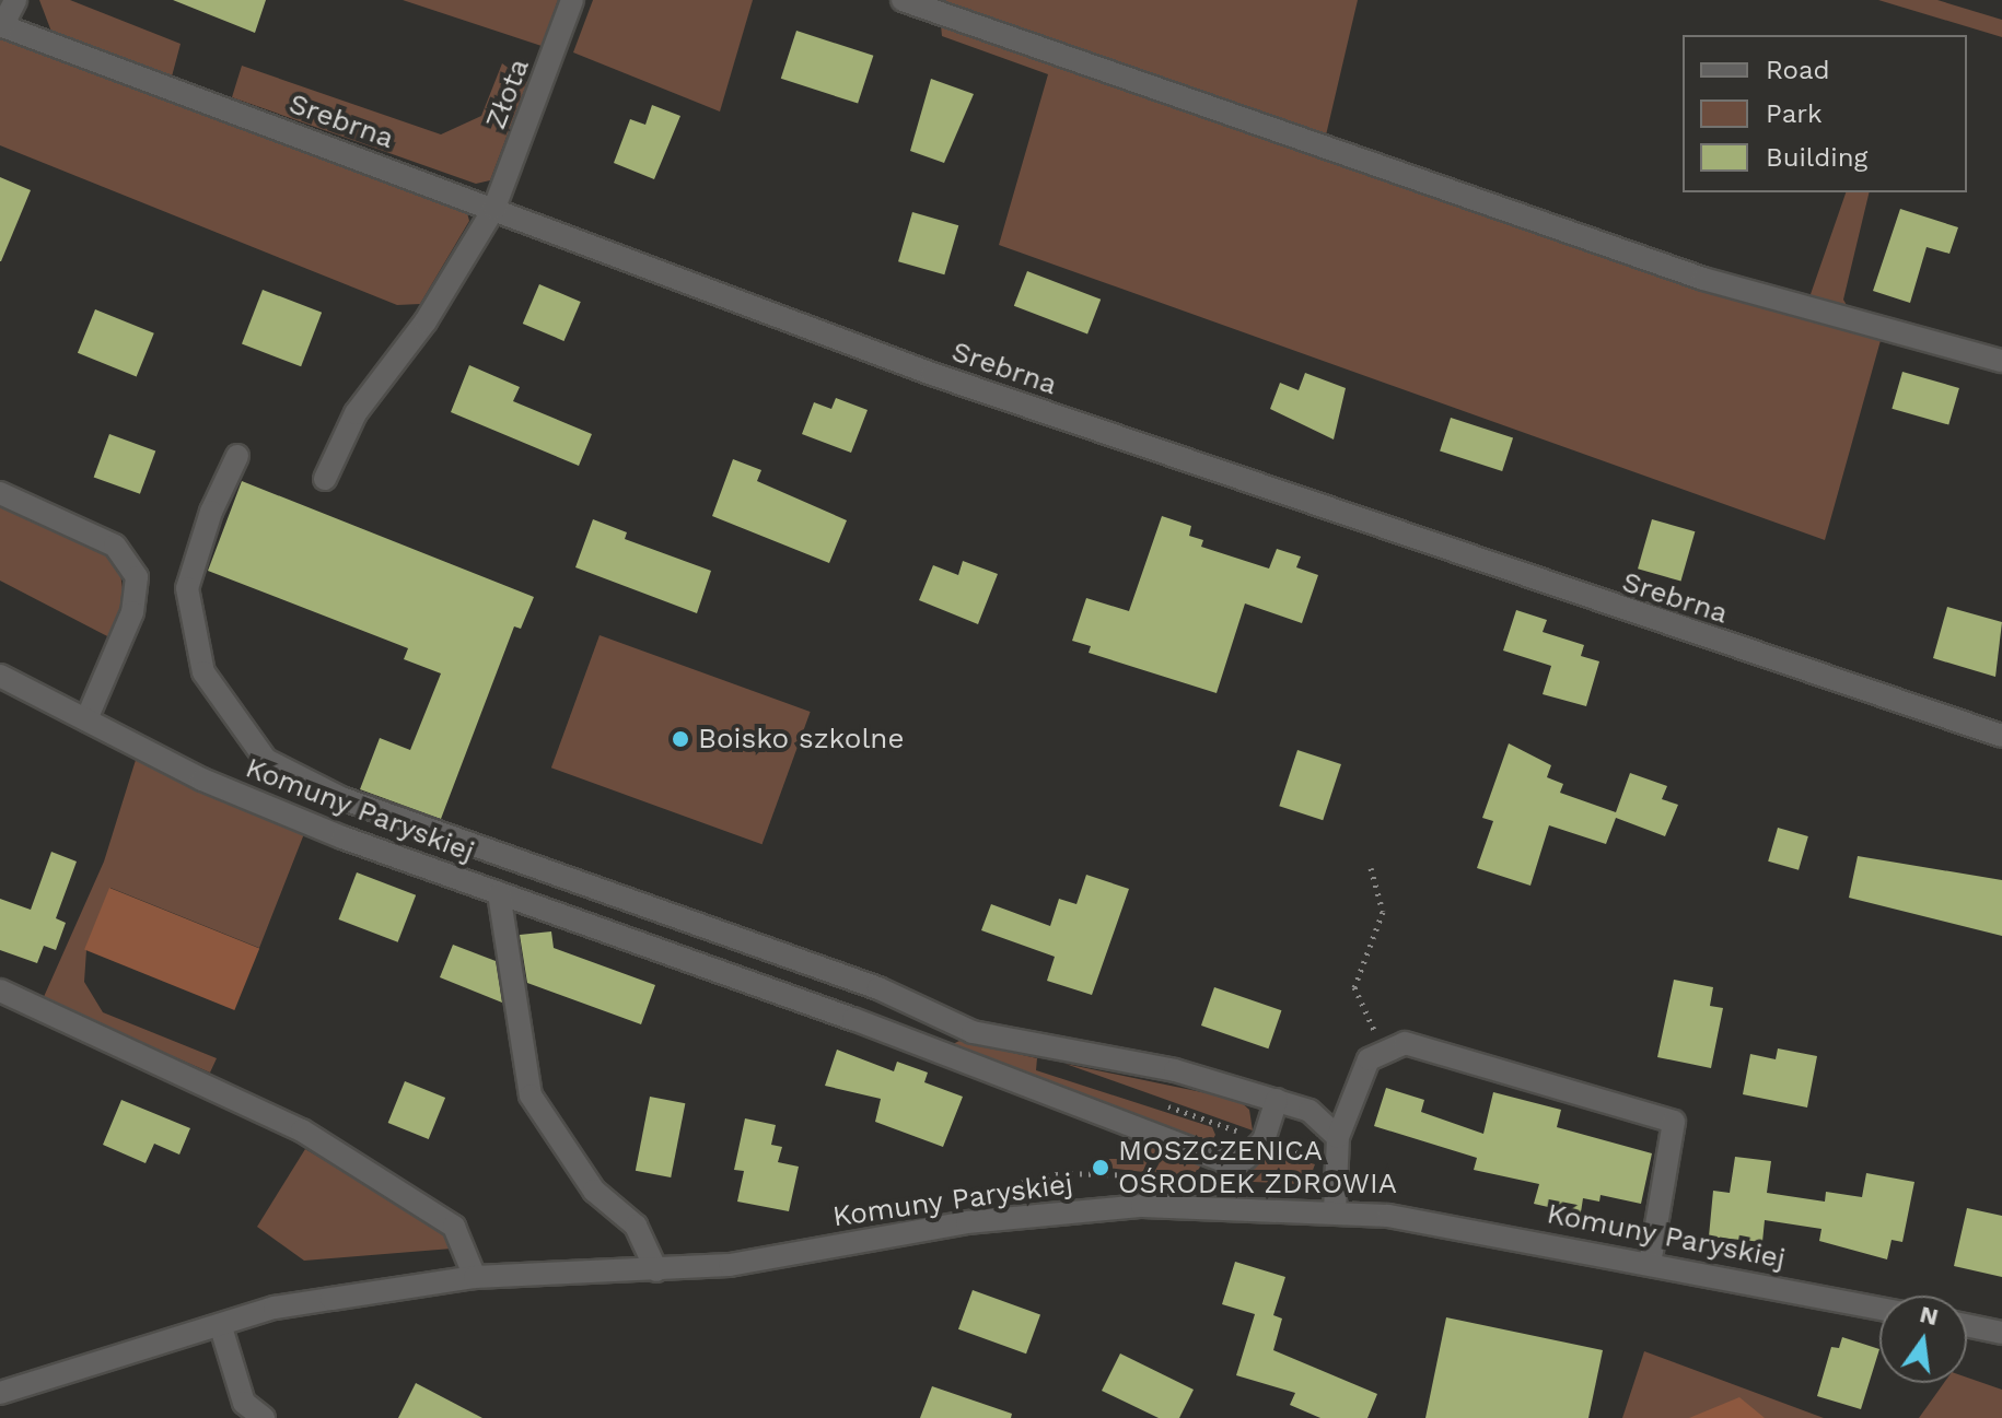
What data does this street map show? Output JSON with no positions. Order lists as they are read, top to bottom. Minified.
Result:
{"streets":{"street":["Złota","Srebrna","Komuny Paryskiej"]},"crossings":[["Złota","Srebrna"]],"places":["Boisko szkolne","MOSZCZENICA OŚRODEK ZDROWIA"],"legend":["Road","Park","Building"],"north":"top"}
